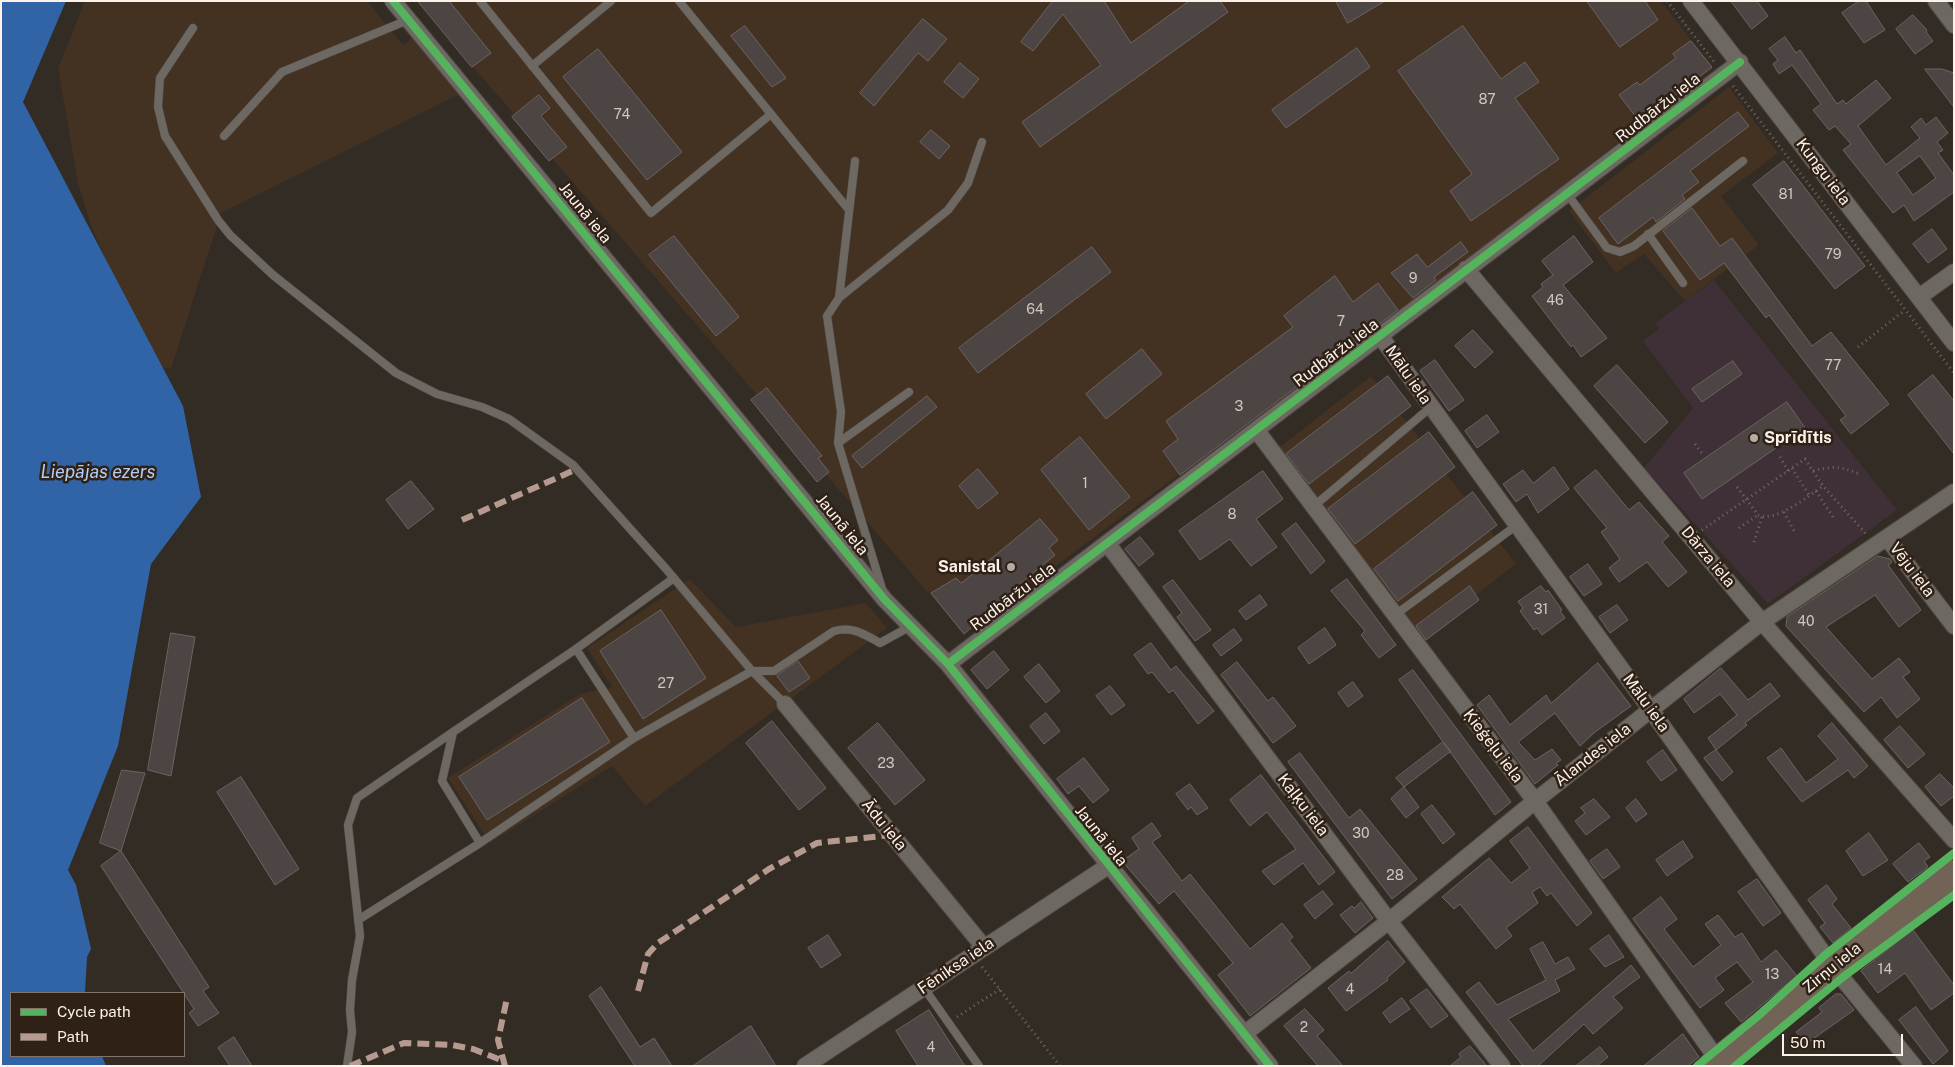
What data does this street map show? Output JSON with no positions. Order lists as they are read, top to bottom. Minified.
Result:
{"streets":{"highway":["Zirņu iela"],"street":["Rudbāržu iela","Kungu iela","Jaunā iela","Mālu iela","Dārza iela","Vēju iela","Ķieģeļu iela","Ālandes iela","Kaļķu iela","Ādu iela","Fēniksa iela"]},"crossings":[["Rudbāržu iela","Kungu iela"],["Rudbāržu iela","Jaunā iela"],["Rudbāržu iela","Mālu iela"],["Rudbāržu iela","Dārza iela"],["Rudbāržu iela","Ķieģeļu iela"],["Rudbāržu iela","Kaļķu iela"],["Jaunā iela","Ālandes iela"],["Jaunā iela","Fēniksa iela"],["Mālu iela","Ālandes iela"],["Mālu iela","Zirņu iela"],["Dārza iela","Ālandes iela"],["Vēju iela","Ālandes iela"],["Ķieģeļu iela","Ālandes iela"],["Ķieģeļu iela","Zirņu iela"],["Ālandes iela","Kaļķu iela"],["Ādu iela","Fēniksa iela"]],"water":["Liepājas ezers"],"places":["Sprīdītis","Sanistal"],"house_numbers":["87","74","81","79","9","46","64","7","77","3","1","8","31","40","27","23","30","28","14","13","4","2","4"],"legend":["Cycle path","Path"],"scale_bar":"50 m"}
